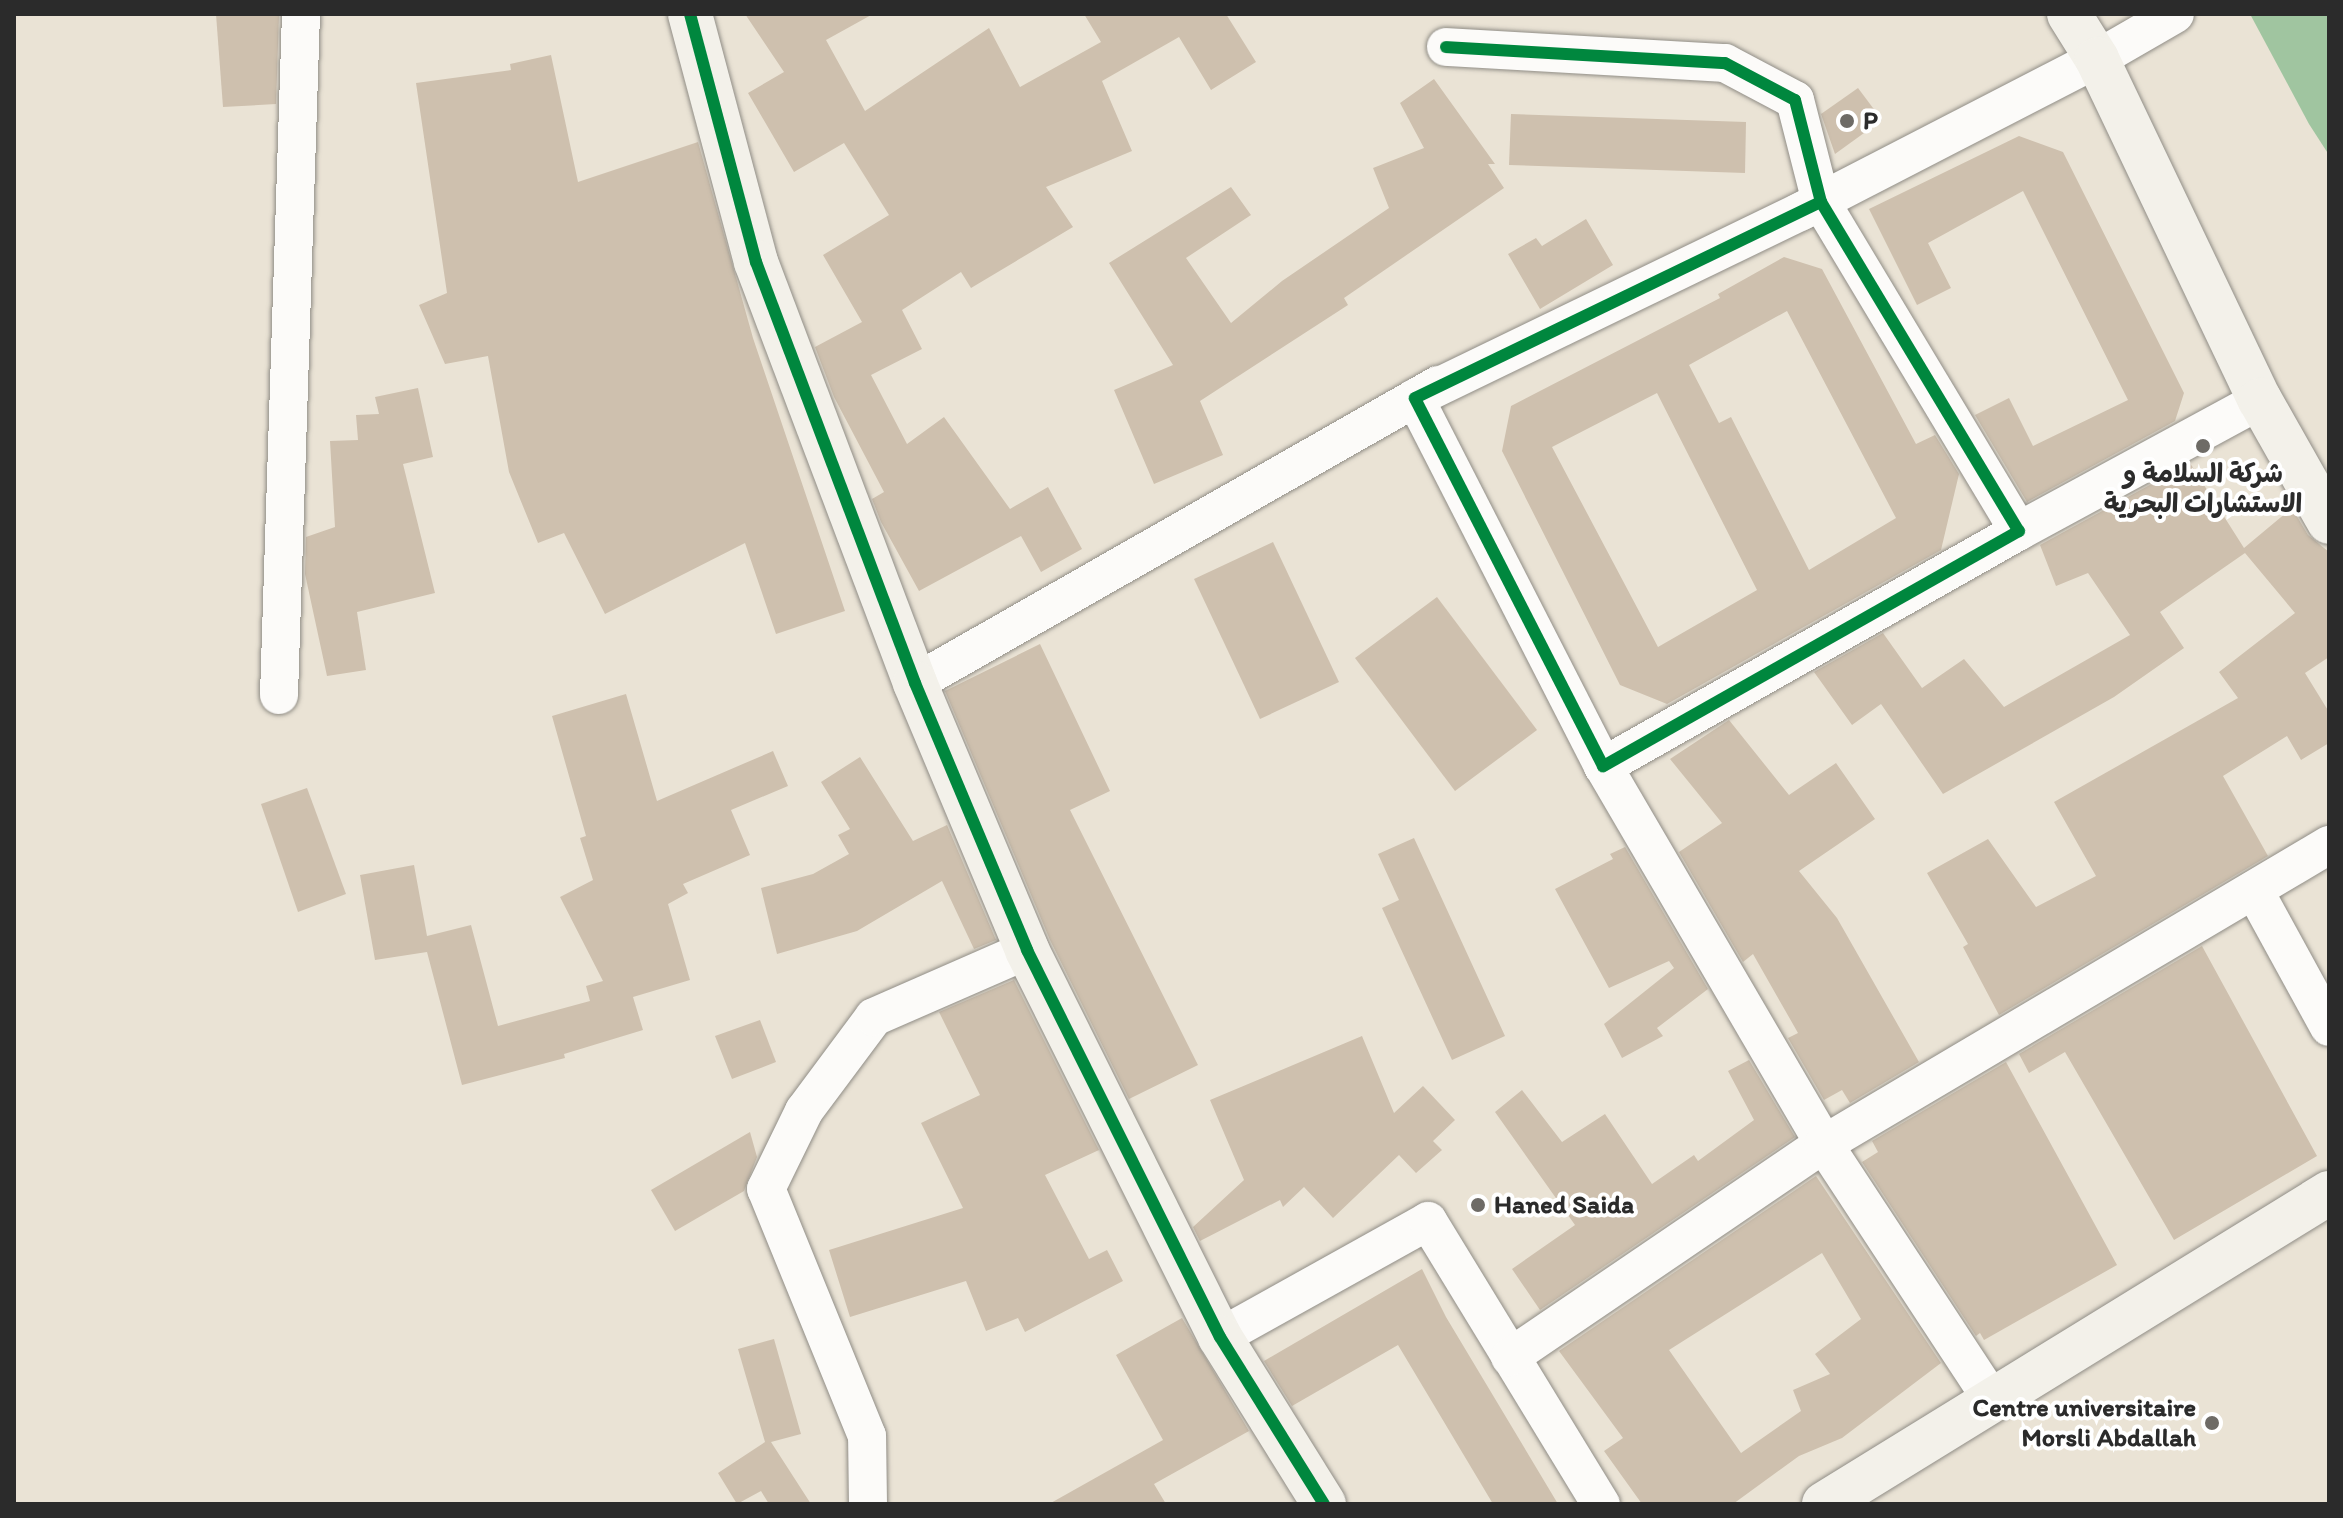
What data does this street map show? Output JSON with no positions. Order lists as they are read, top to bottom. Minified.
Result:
{"places":["P","شركة السلامة و الاستشارات البحرية","Haned Saida","Centre universitaire Morsli Abdallah"]}
